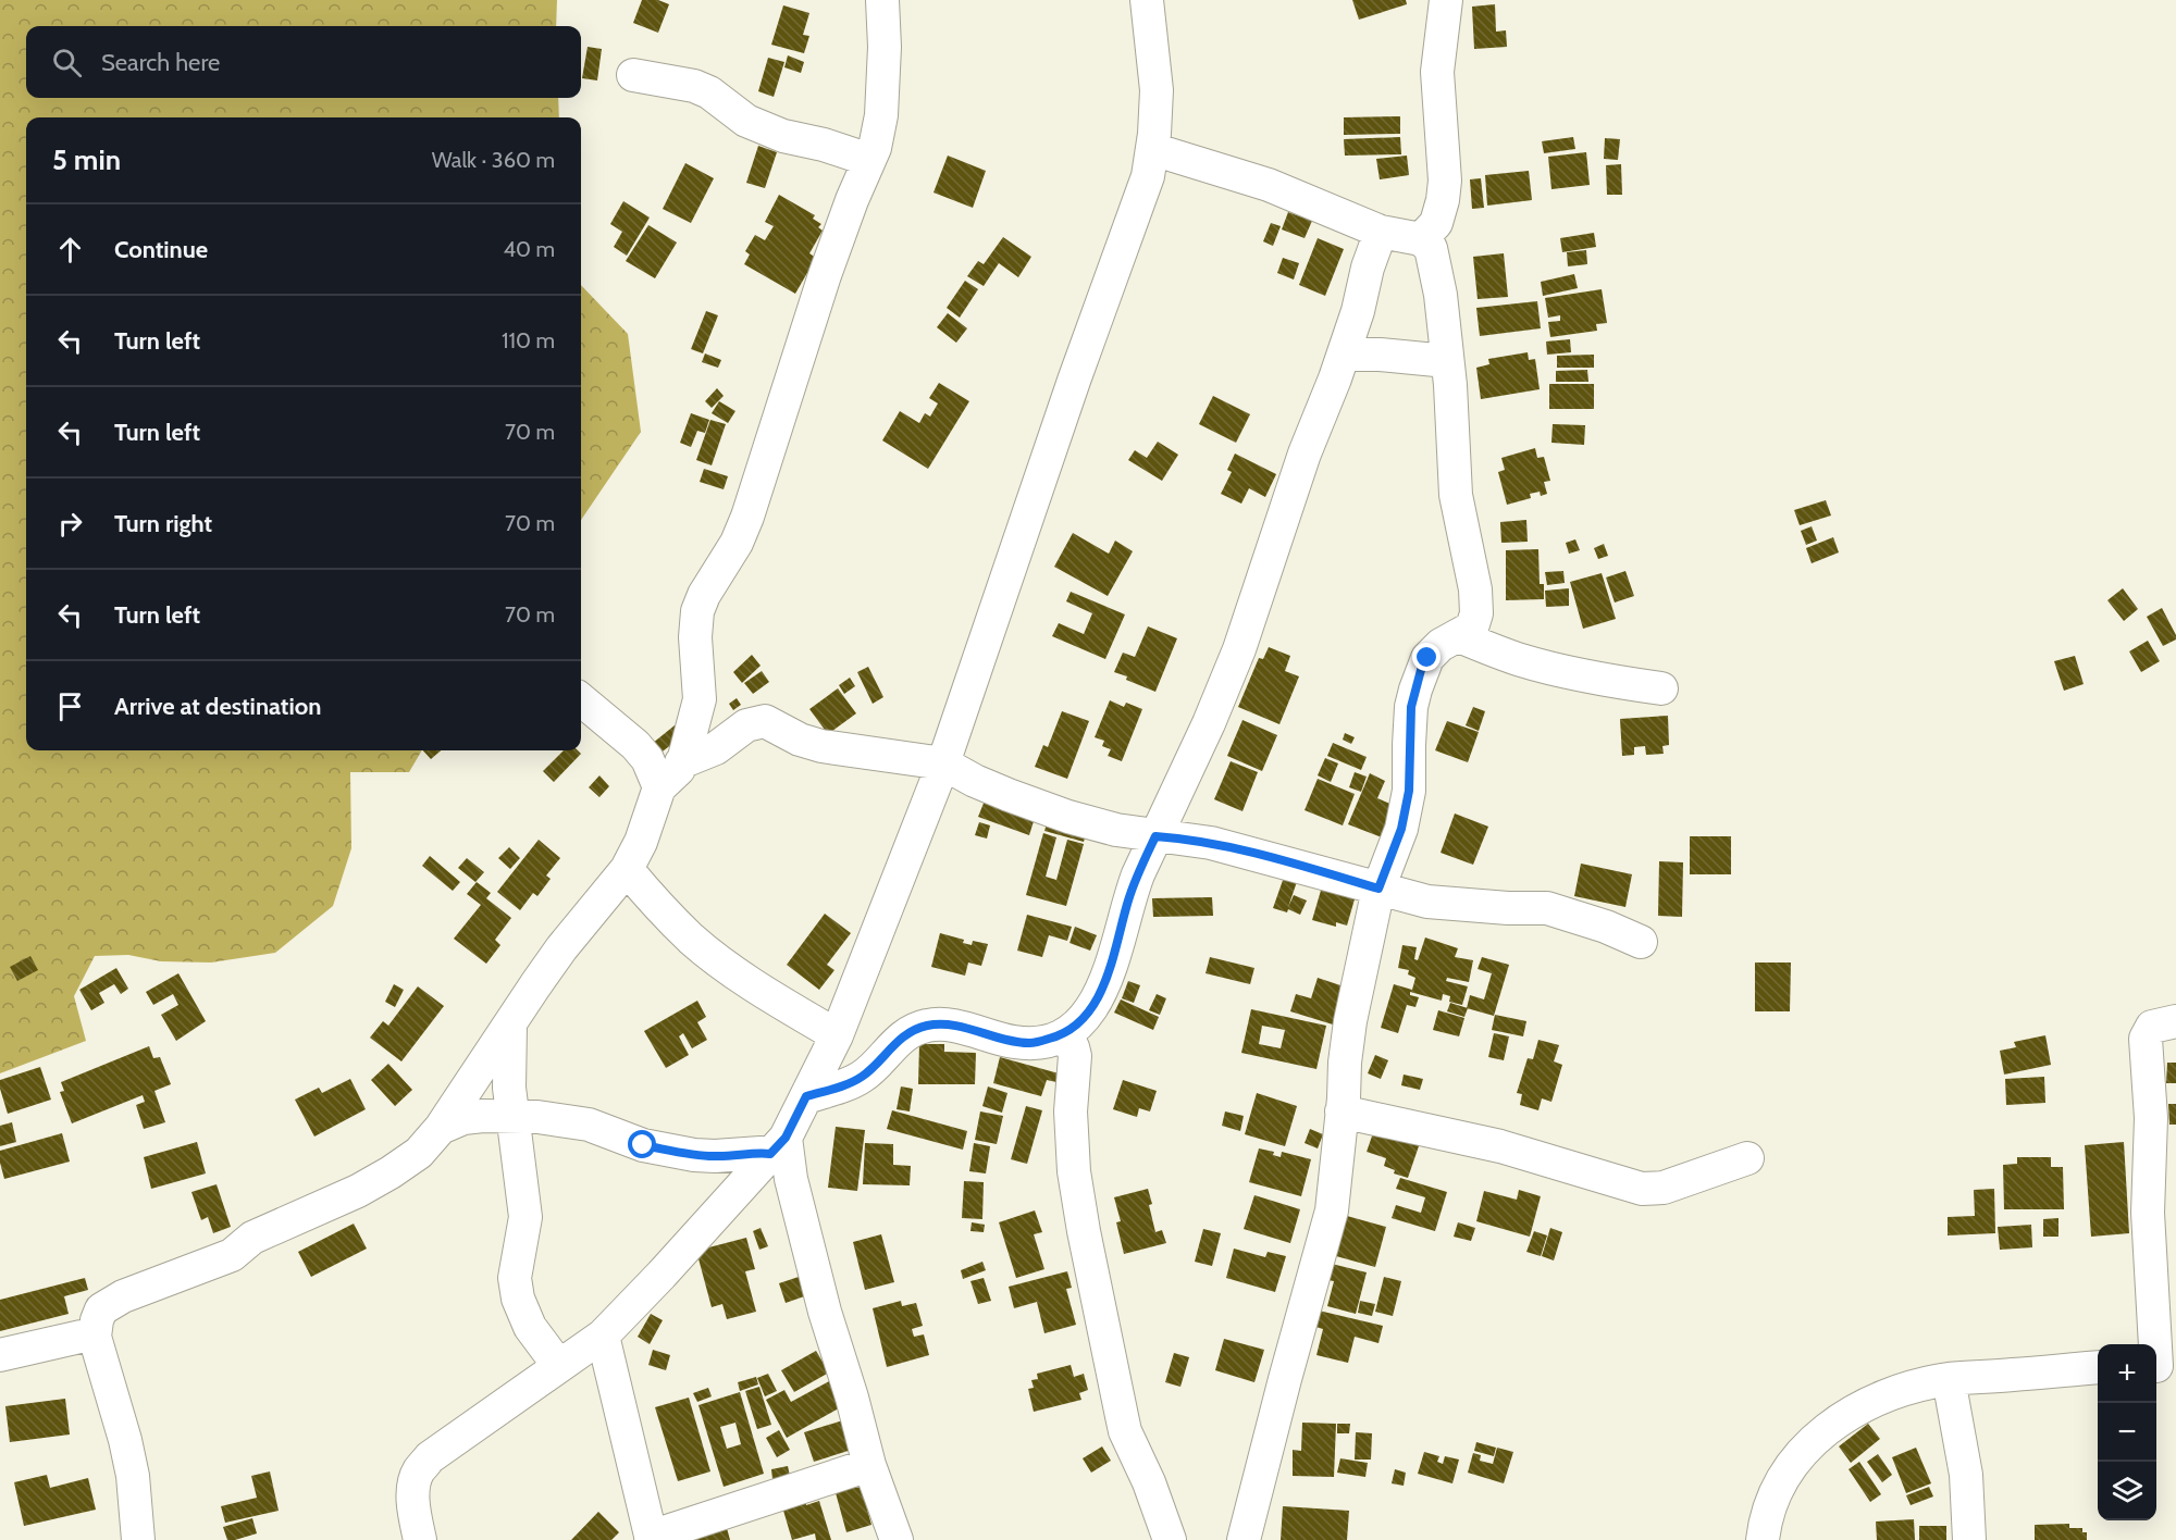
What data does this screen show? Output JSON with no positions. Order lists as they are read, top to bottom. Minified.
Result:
{"page":{"search":"Search here","heading":["5 min","Walk · 360 m"],"list":[["Continue","40 m"],["Turn left","110 m"],["Turn left","70 m"],["Turn right","70 m"],["Turn left","70 m"],"Arrive at destination"],"map_buttons":["+","−"]}}
